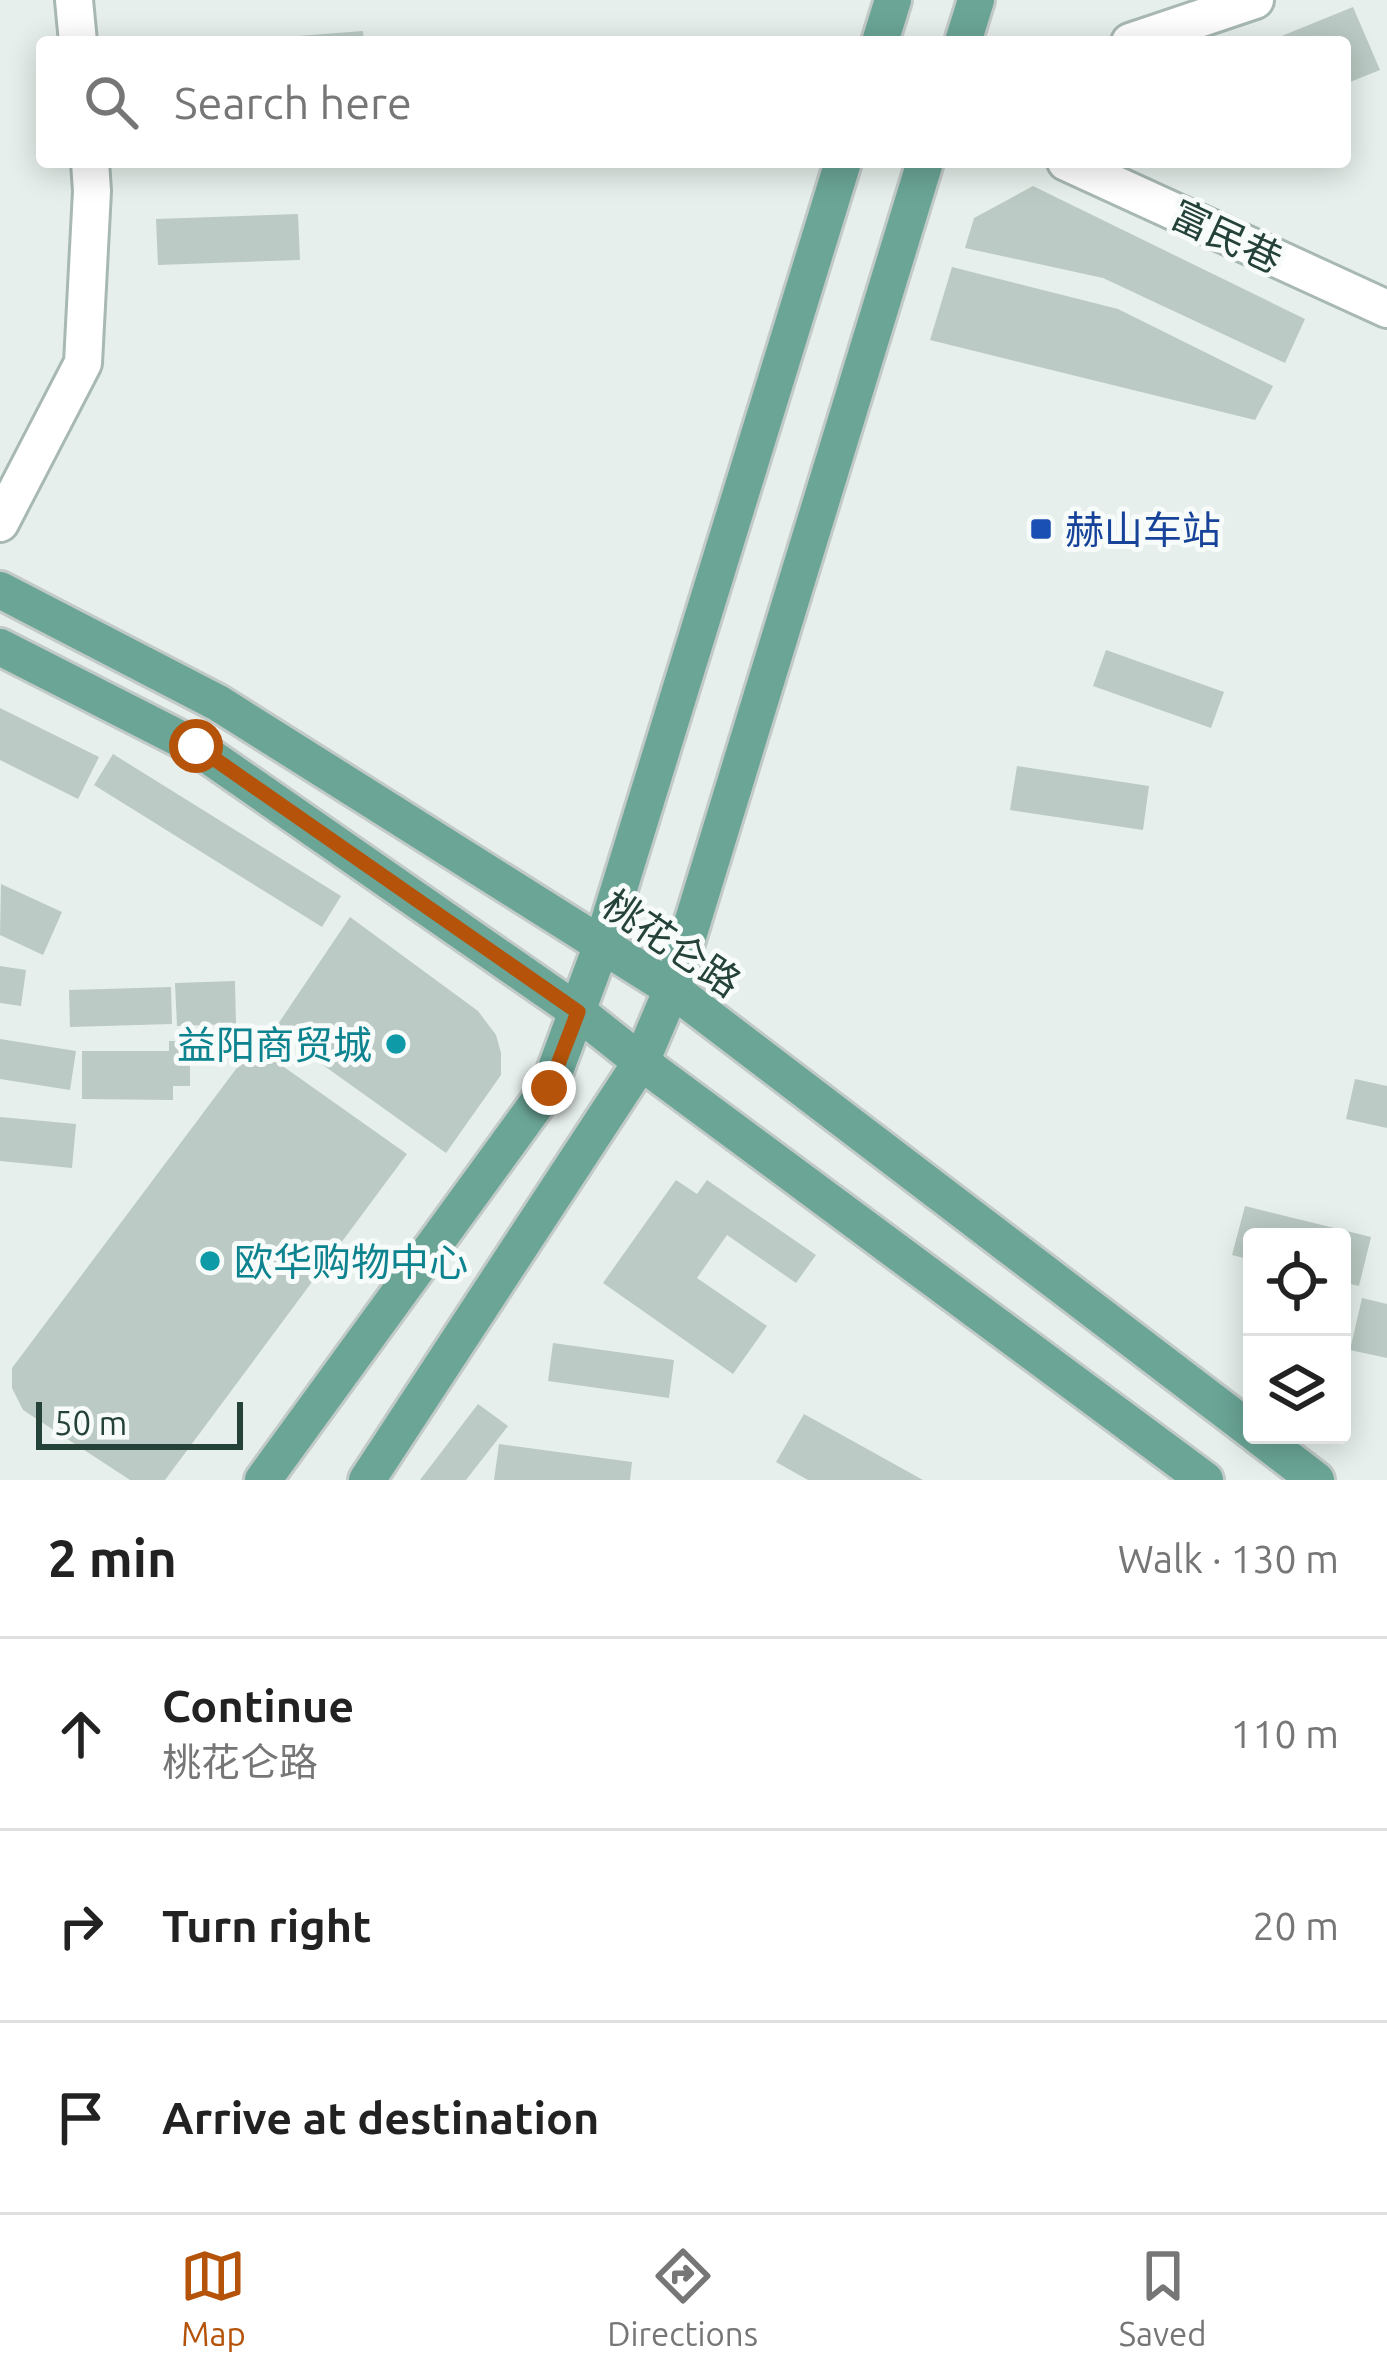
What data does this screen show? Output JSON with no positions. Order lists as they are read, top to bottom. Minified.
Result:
{"streets":{"main road":["桃花仑路"],"street":["富民巷"]},"places":{"transit":["赫山车站"],"other":["益阳商贸城","欧华购物中心"]},"scale_bar":"50 m","page":{"search":"Search here","scale":"50 m","heading":["2 min","Walk · 130 m"],"list":[["Continue","桃花仑路","110 m"],["Turn right","20 m"],"Arrive at destination"],"nav":["Map","Directions","Saved"]}}
